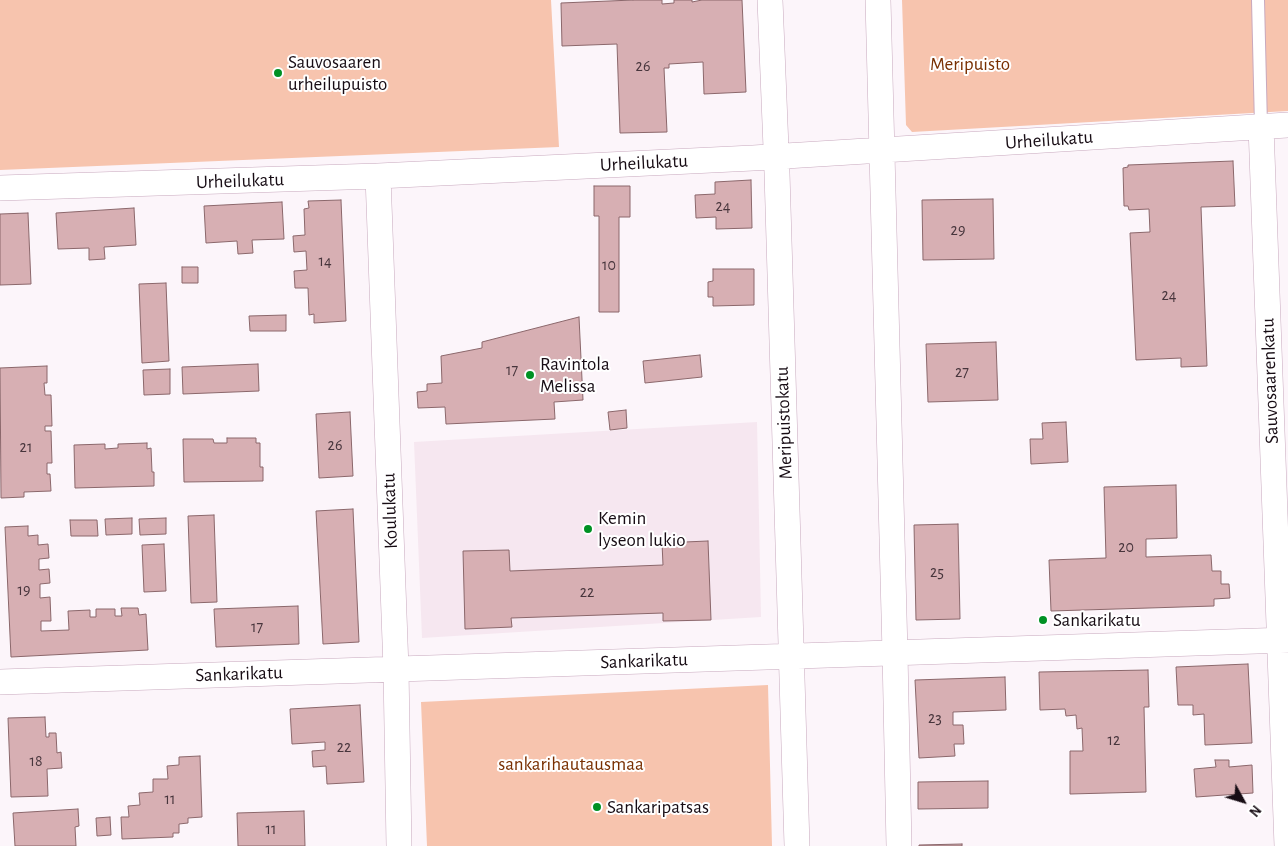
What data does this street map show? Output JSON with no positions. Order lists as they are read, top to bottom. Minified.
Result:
{"streets":{"street":["Urheilukatu","Sauvosaarenkatu","Meripuistokatu","Koulukatu","Sankarikatu"]},"crossings":[["Urheilukatu","Sauvosaarenkatu"],["Urheilukatu","Meripuistokatu"],["Urheilukatu","Koulukatu"],["Sauvosaarenkatu","Sankarikatu"],["Meripuistokatu","Sankarikatu"],["Koulukatu","Sankarikatu"]],"parks":["Meripuisto","sankarihautausmaa"],"places":["Sauvosaaren urheilupuisto","Ravintola Melissa","Kemin lyseon lukio","Sankarikatu","Sankaripatsas"],"house_numbers":["26","24","29","14","10","24","17","27","26","21","20","25","19","22","17","23","12","22","18","11","11"],"north":"bottom right"}
